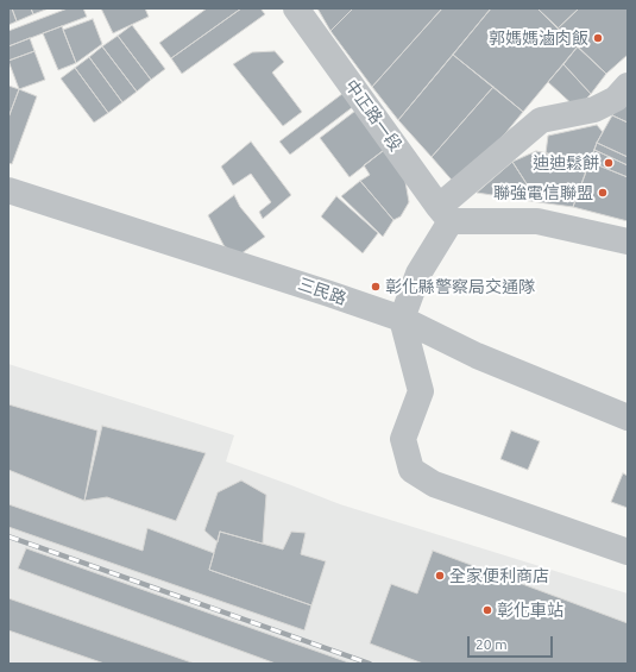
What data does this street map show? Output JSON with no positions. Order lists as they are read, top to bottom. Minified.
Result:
{"streets":{"street":["中正路一段","三民路"]},"places":["郭媽媽滷肉飯","迪迪鬆餅","聯強電信聯盟","彰化縣警察局交通隊","全家便利商店","彰化車站"],"scale_bar":"20 m"}
